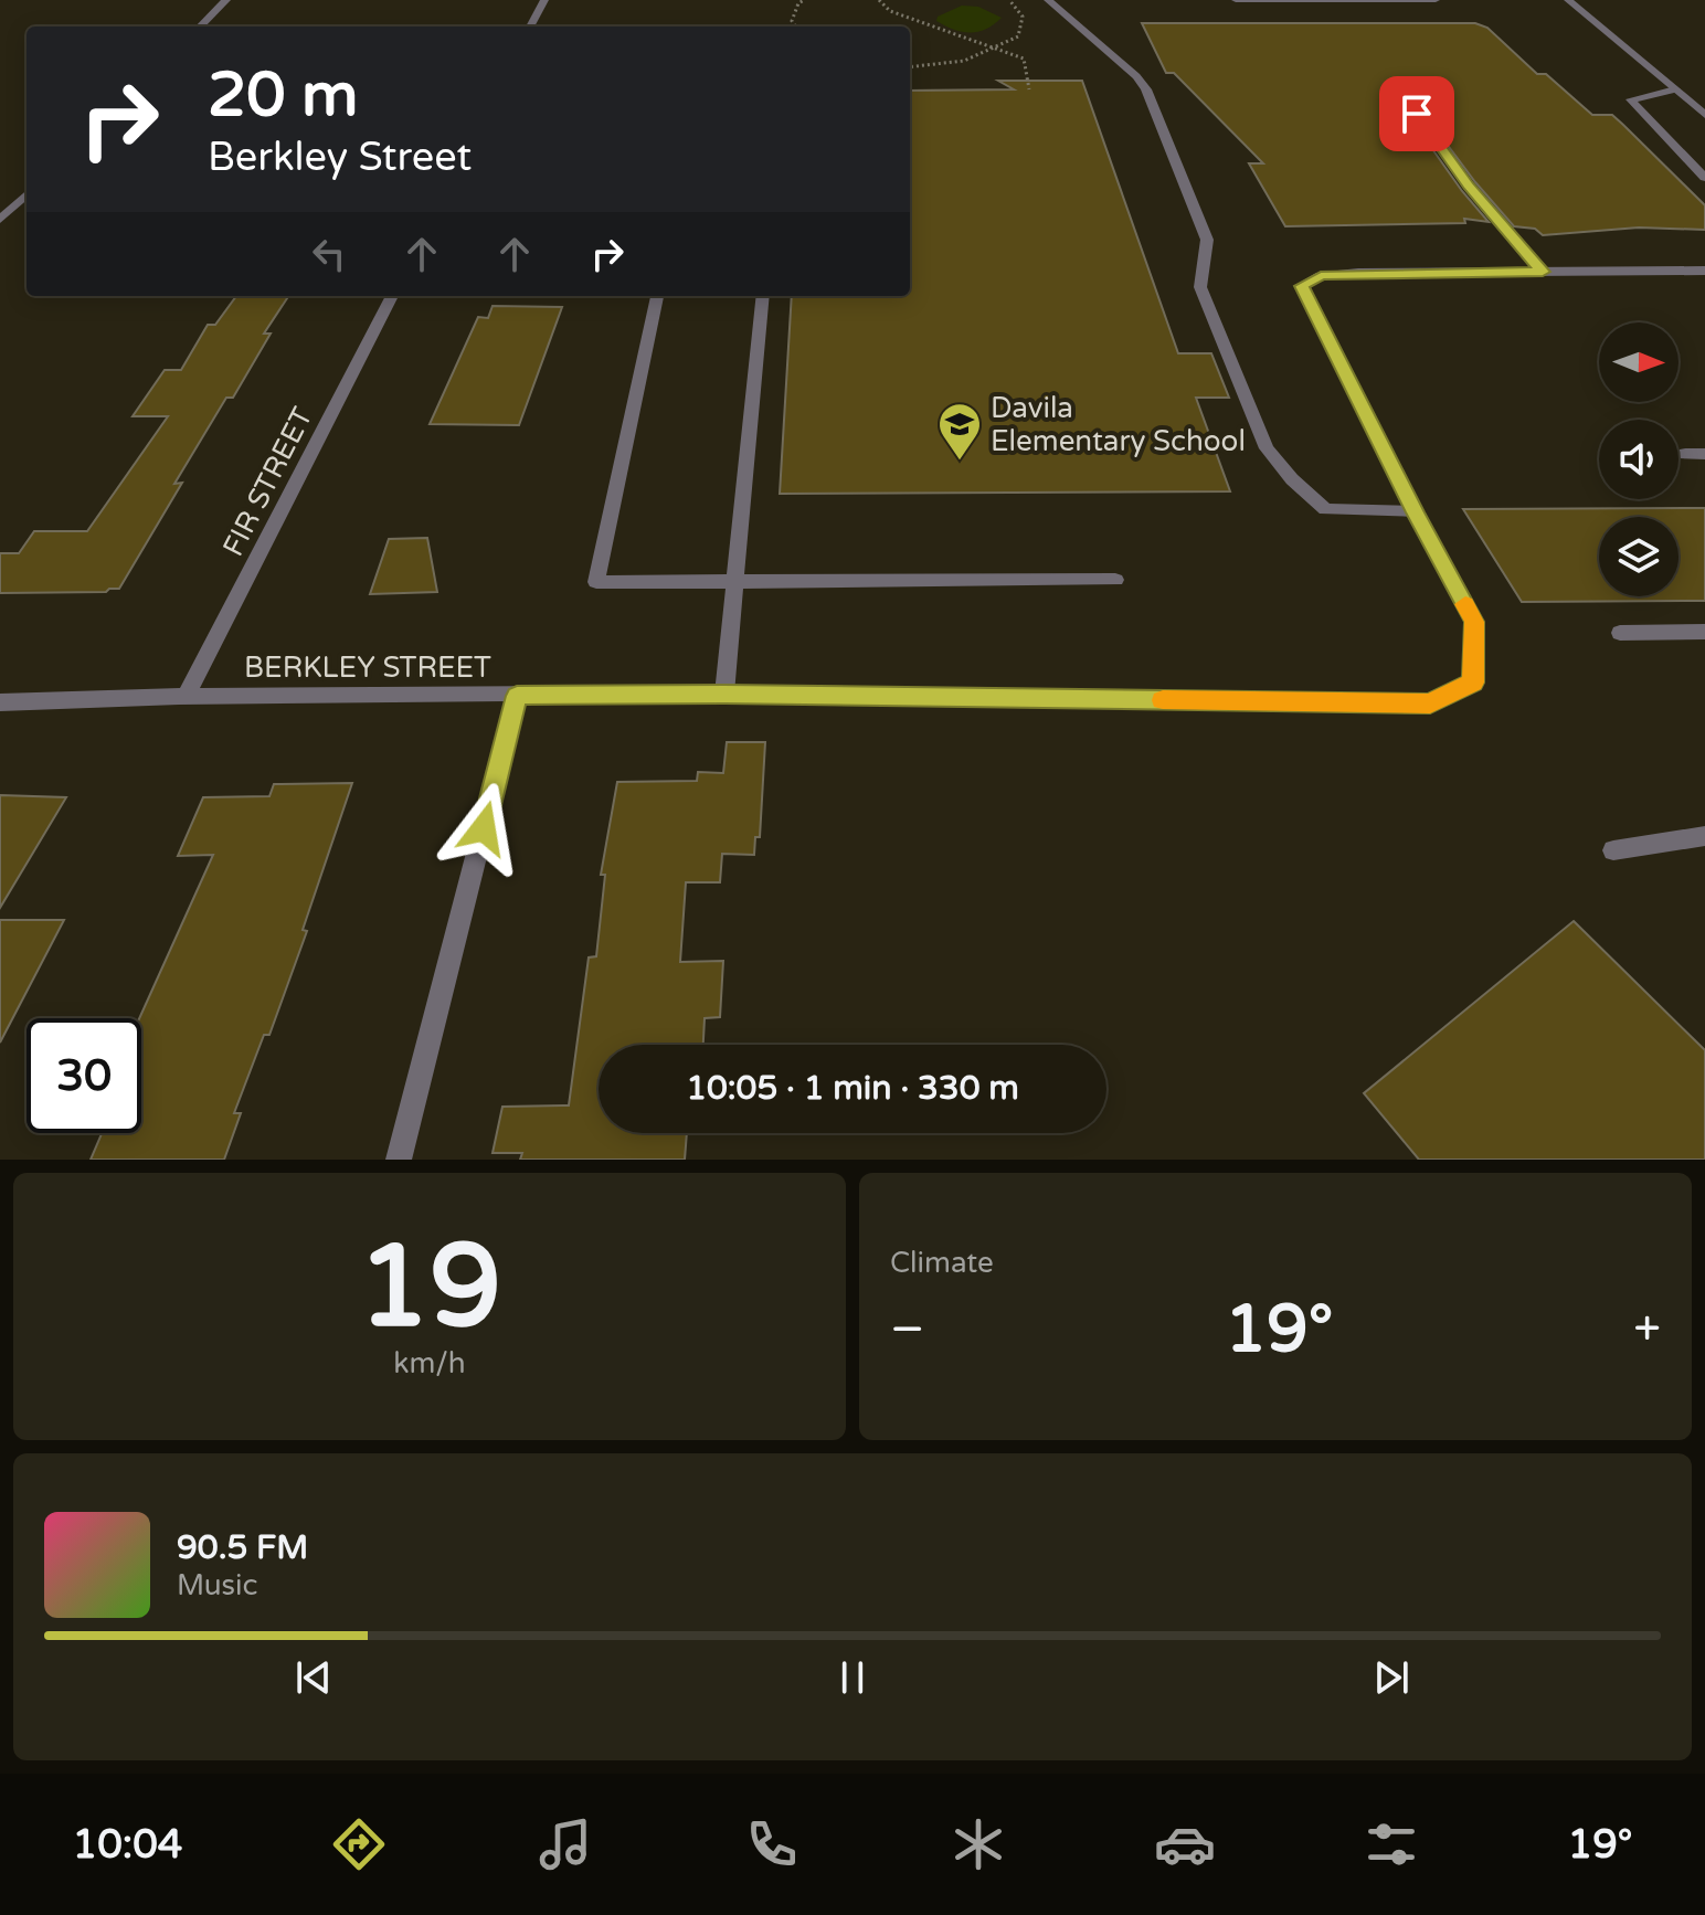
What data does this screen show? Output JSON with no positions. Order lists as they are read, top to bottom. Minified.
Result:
{"streets":{"street":["FIR STREET","BERKLEY STREET"]},"crossings":[["FIR STREET","BERKLEY STREET"]],"places":{"school or university":["Davila Elementary School"]},"north":"right","page":{"turn":["20 m","Berkley Street"],"limit":"30","trip":"10:05 · 1 min · 330 m","tile":[["19","km/h"],"Climate"],"heat":["−","19°","+"],"song":["90.5 FM","Music"],"tabs":["10:04","19°"]}}
